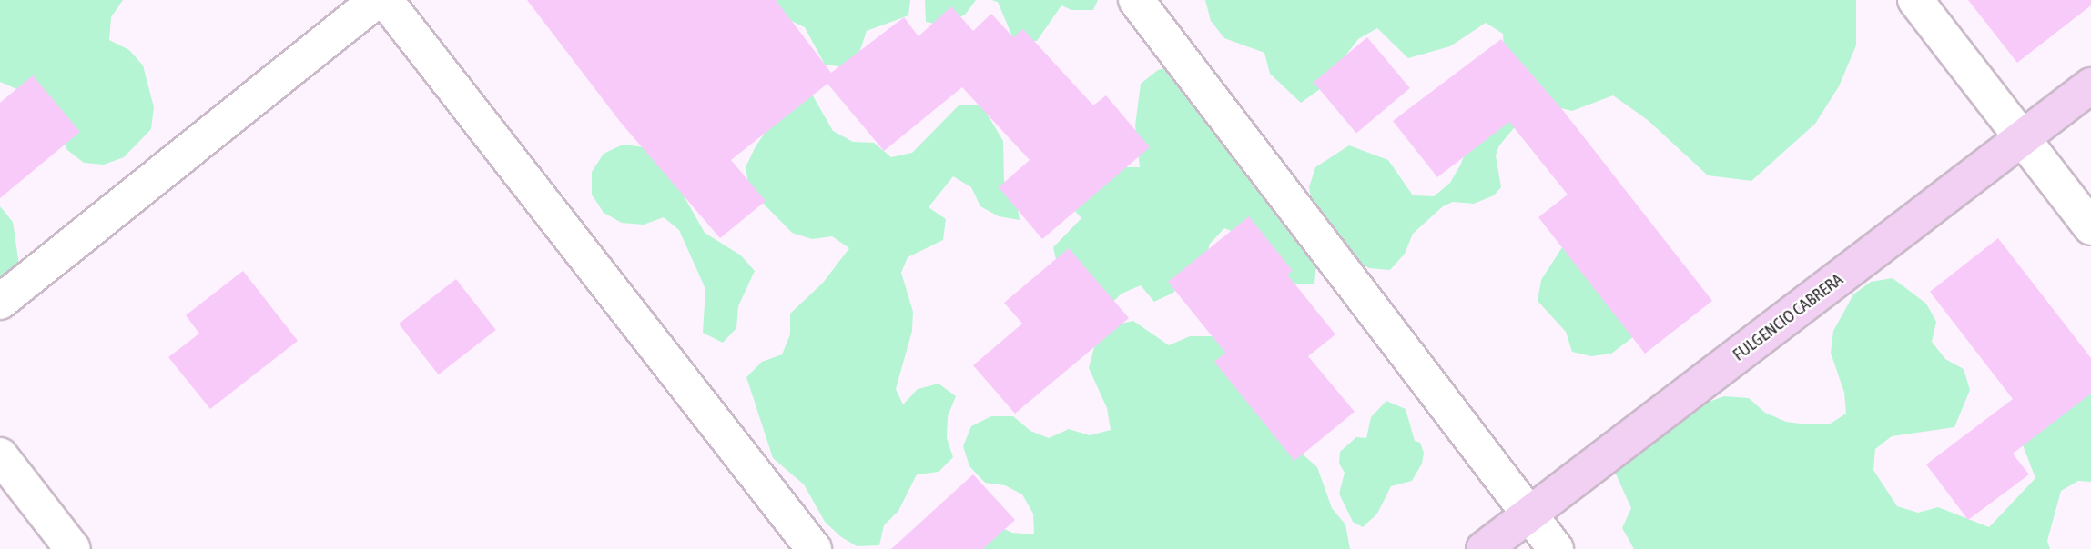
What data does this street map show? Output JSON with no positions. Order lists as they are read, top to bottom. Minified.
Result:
{"streets":{"main road":["FULGENCIO CABRERA"]}}
